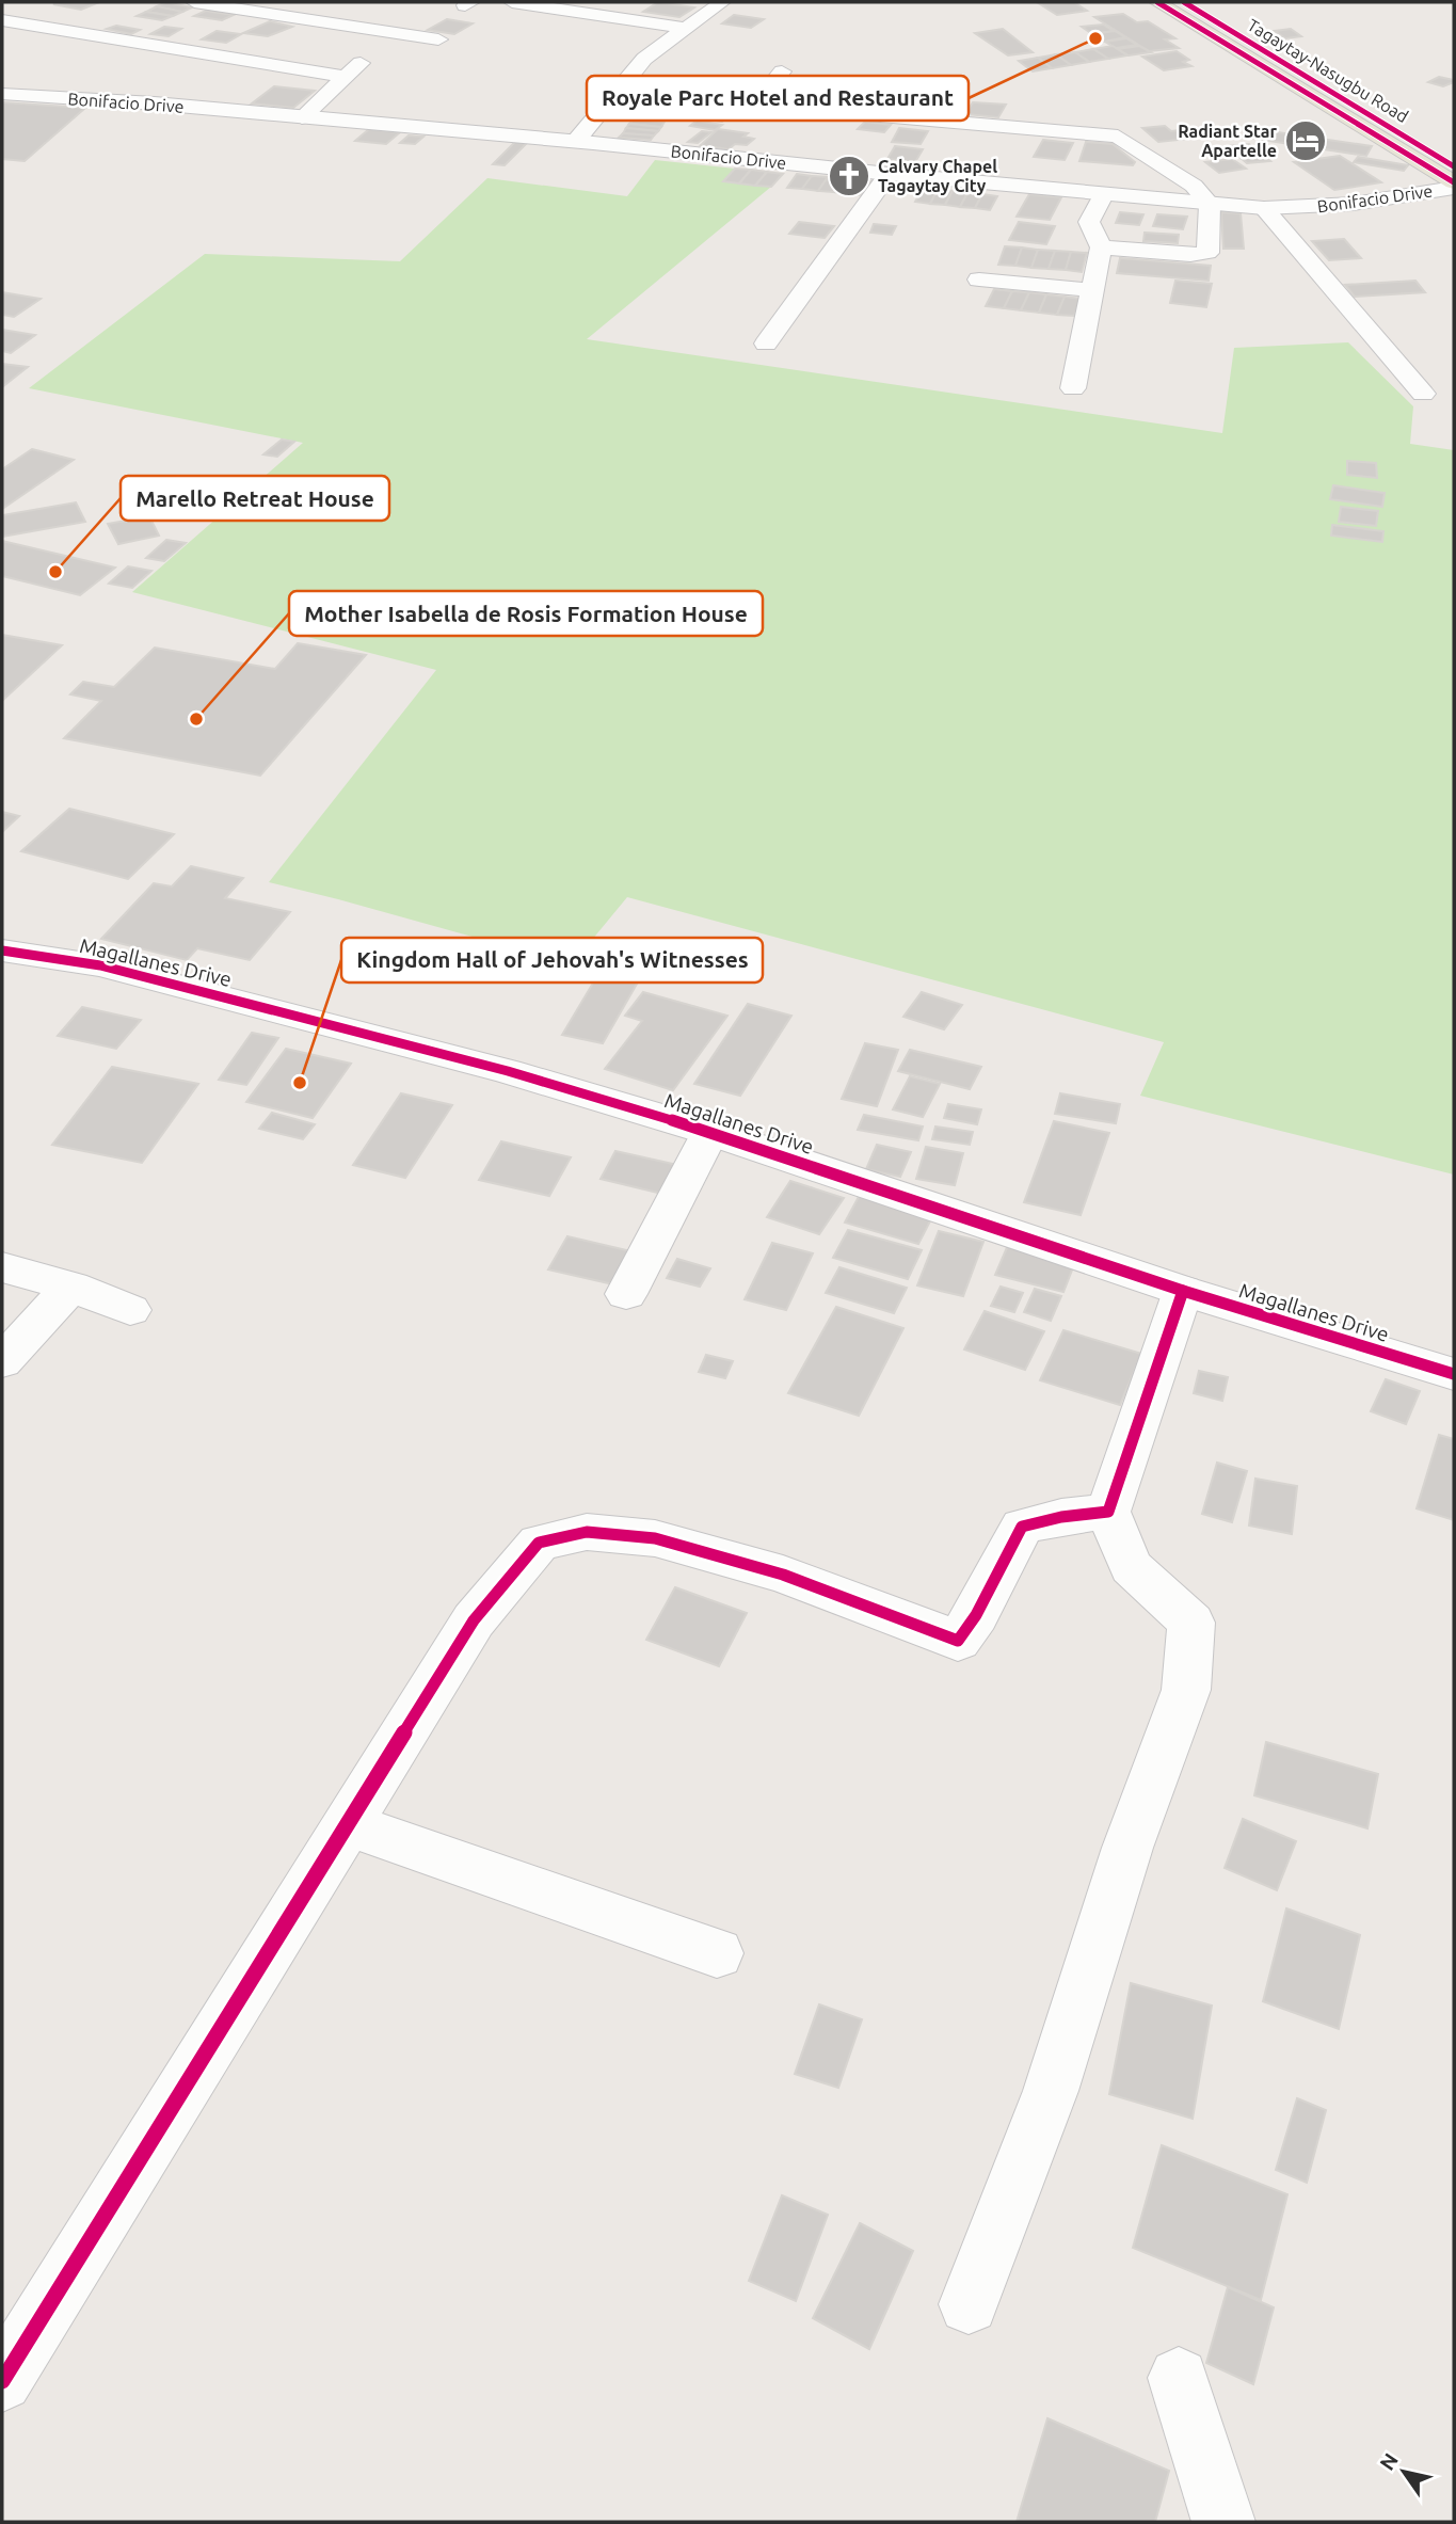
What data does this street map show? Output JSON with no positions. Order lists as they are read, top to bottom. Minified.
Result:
{"streets":{"main road":["Tagaytay-Nasugbu Road"],"street":["Bonifacio Drive","Magallanes Drive"]},"crossings":[["Tagaytay-Nasugbu Road","Bonifacio Drive"]],"places":{"other":["Royale Parc Hotel and Restaurant","Marello Retreat House","Mother Isabella de Rosis Formation House","Kingdom Hall of Jehovah's Witnesses"],"hotel":["Radiant Star Apartelle"],"church":["Calvary Chapel Tagaytay City"]},"north":"top left"}
